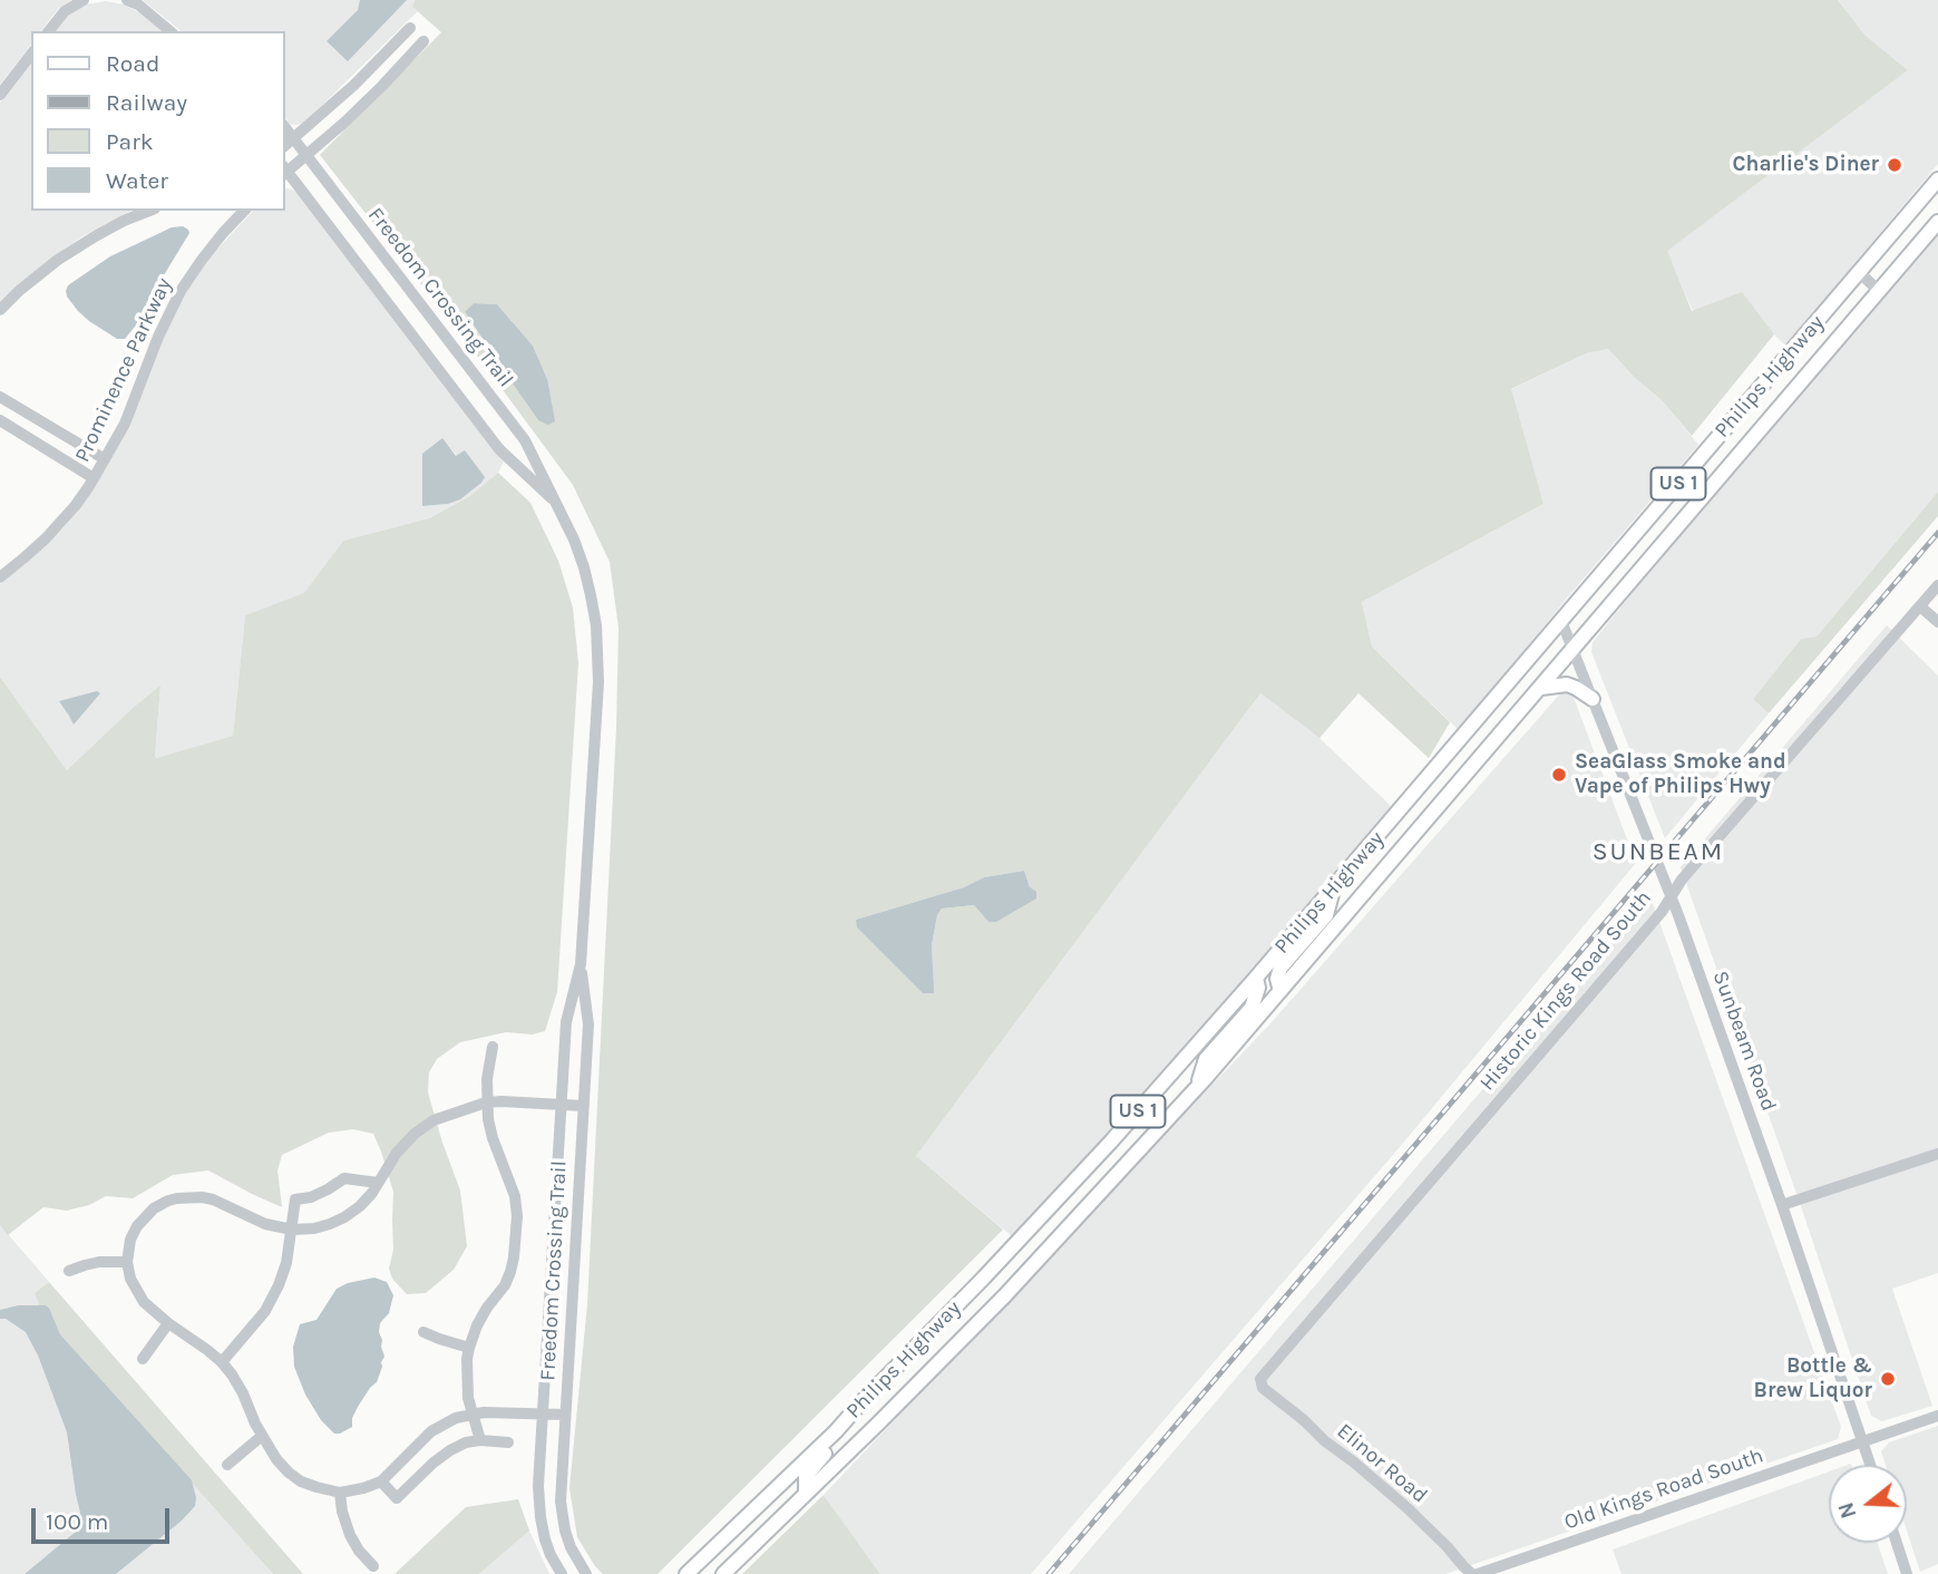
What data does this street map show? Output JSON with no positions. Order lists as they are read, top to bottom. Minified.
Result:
{"streets":{"main road":["Philips Highway","US 1"],"street":["Freedom Crossing Trail","Prominence Parkway","Historic Kings Road South","Sunbeam Road","Elinor Road","Old Kings Road South"]},"crossings":[["Philips Highway","Sunbeam Road"],["Historic Kings Road South","Sunbeam Road"],["Historic Kings Road South","Elinor Road"],["Sunbeam Road","Old Kings Road South"]],"districts":["SUNBEAM"],"places":["Charlie's Diner","SeaGlass Smoke and Vape of Philips Hwy","Bottle & Brew Liquor"],"legend":["Road","Railway","Park","Water"],"scale_bar":"100 m","north":"left"}
